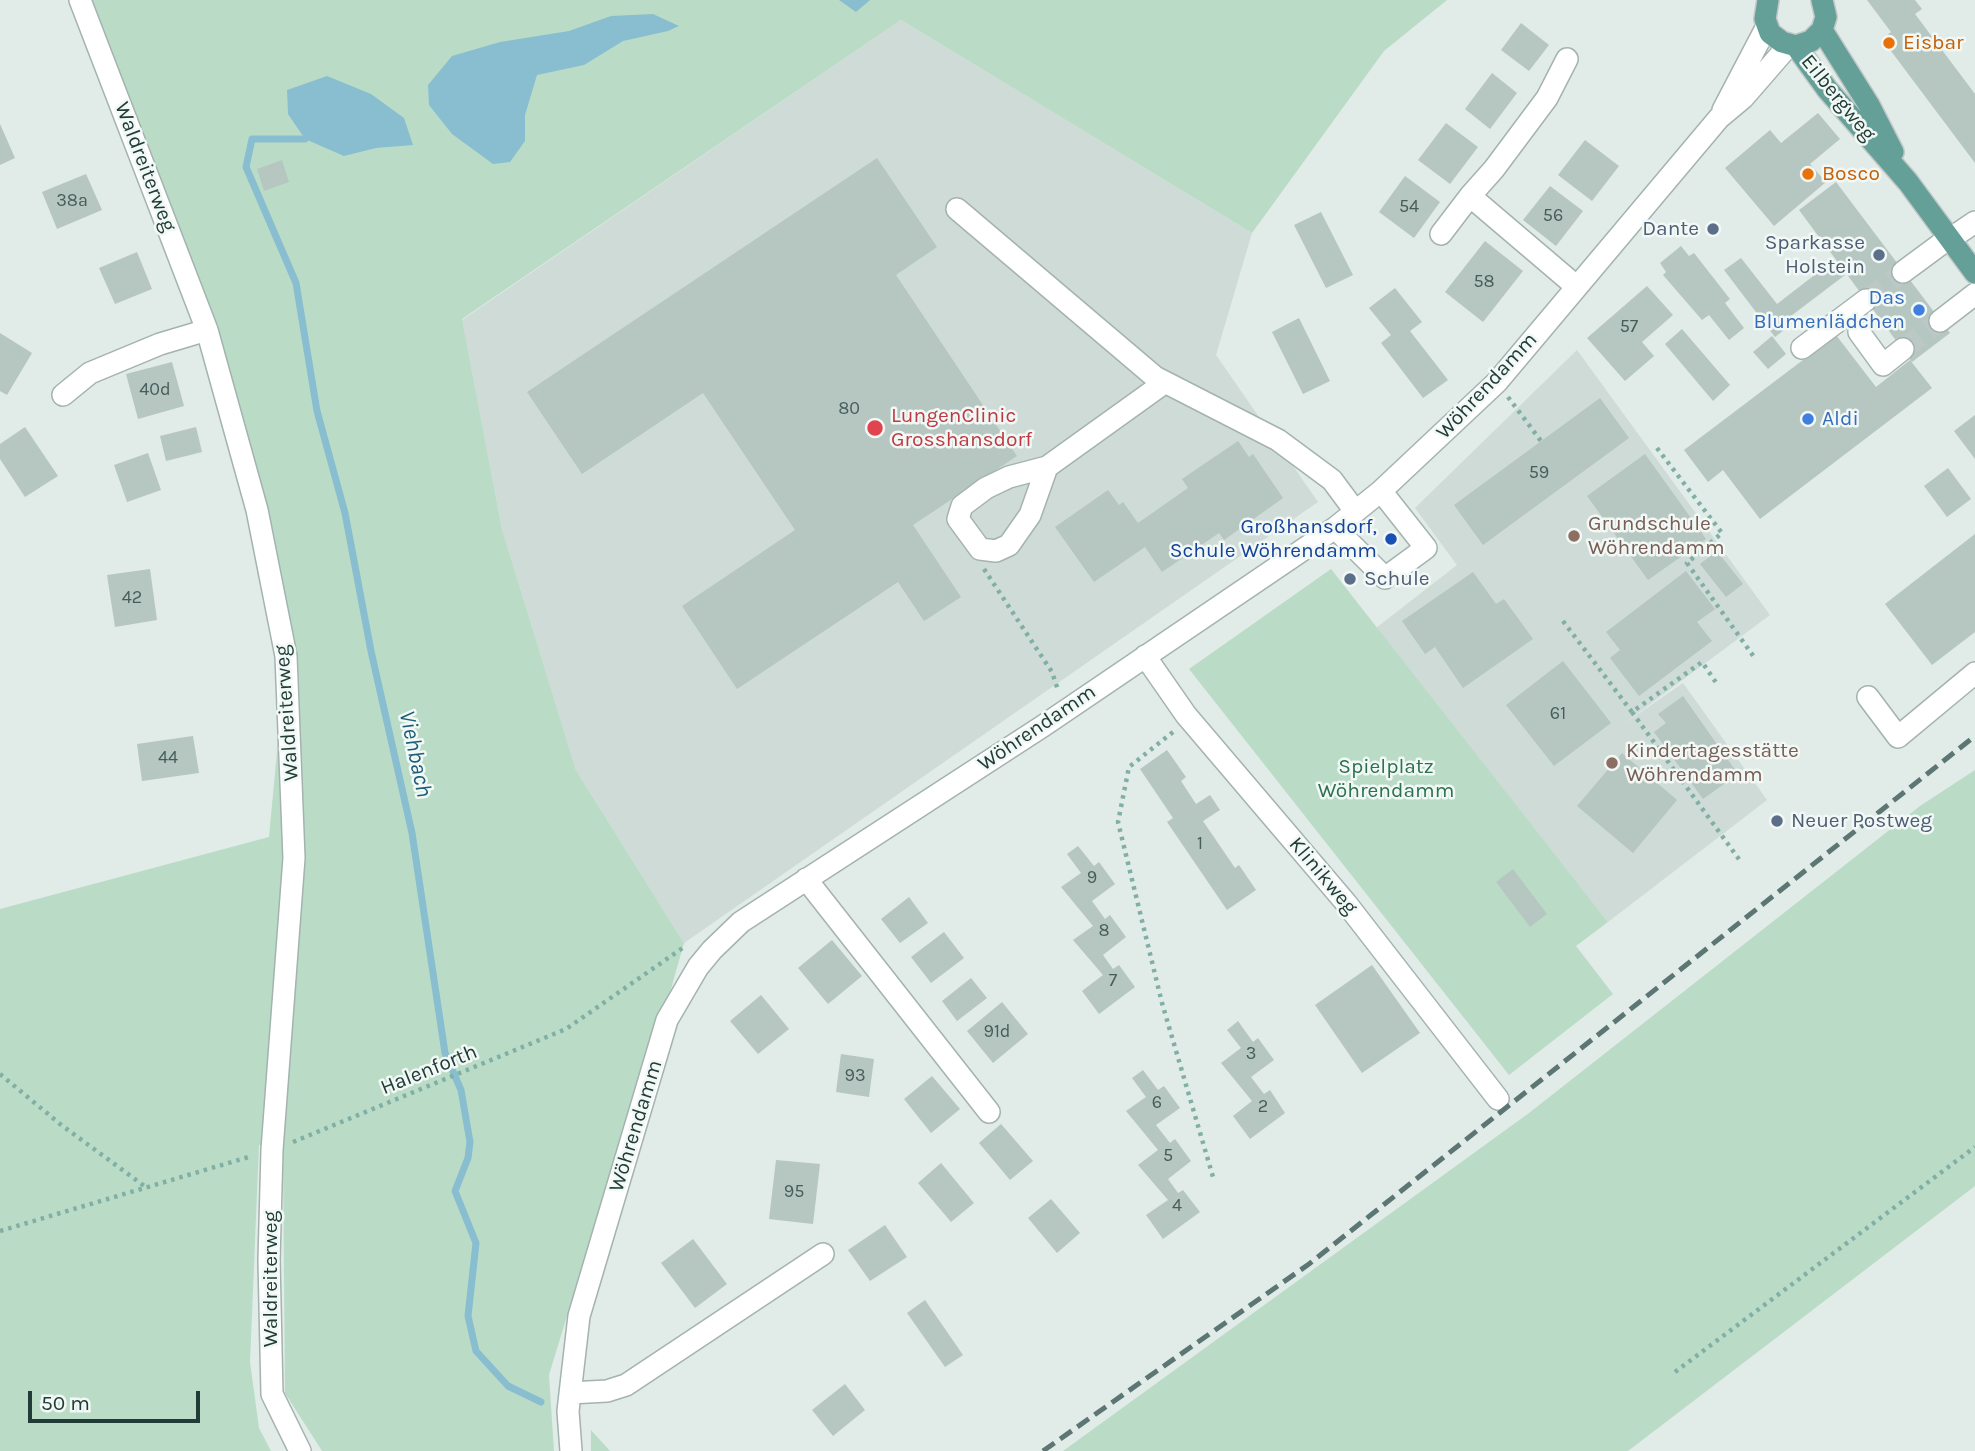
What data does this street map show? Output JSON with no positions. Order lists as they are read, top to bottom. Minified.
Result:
{"streets":{"main road":["Eilbergweg","Wöhrendamm"],"street":["Waldreiterweg","Klinikweg"],"path":["Halenforth"]},"crossings":[["Eilbergweg","Wöhrendamm"],["Waldreiterweg","Halenforth"],["Wöhrendamm","Klinikweg"]],"water":["Viehbach"],"parks":["Spielplatz Wöhrendamm"],"places":["Eisbar","Bosco","Dante","Sparkasse Holstein","Das Blumenlädchen","Aldi","LungenClinic Grosshansdorf","Grundschule Wöhrendamm","Großhansdorf, Schule Wöhrendamm","Schule","Kindertagesstätte Wöhrendamm","Neuer Postweg"],"house_numbers":["38a","54","56","58","57","40d","80","59","42","61","44","1","9","8","7","91d","3","93","6","2","5","95","4"],"scale_bar":"50 m"}
